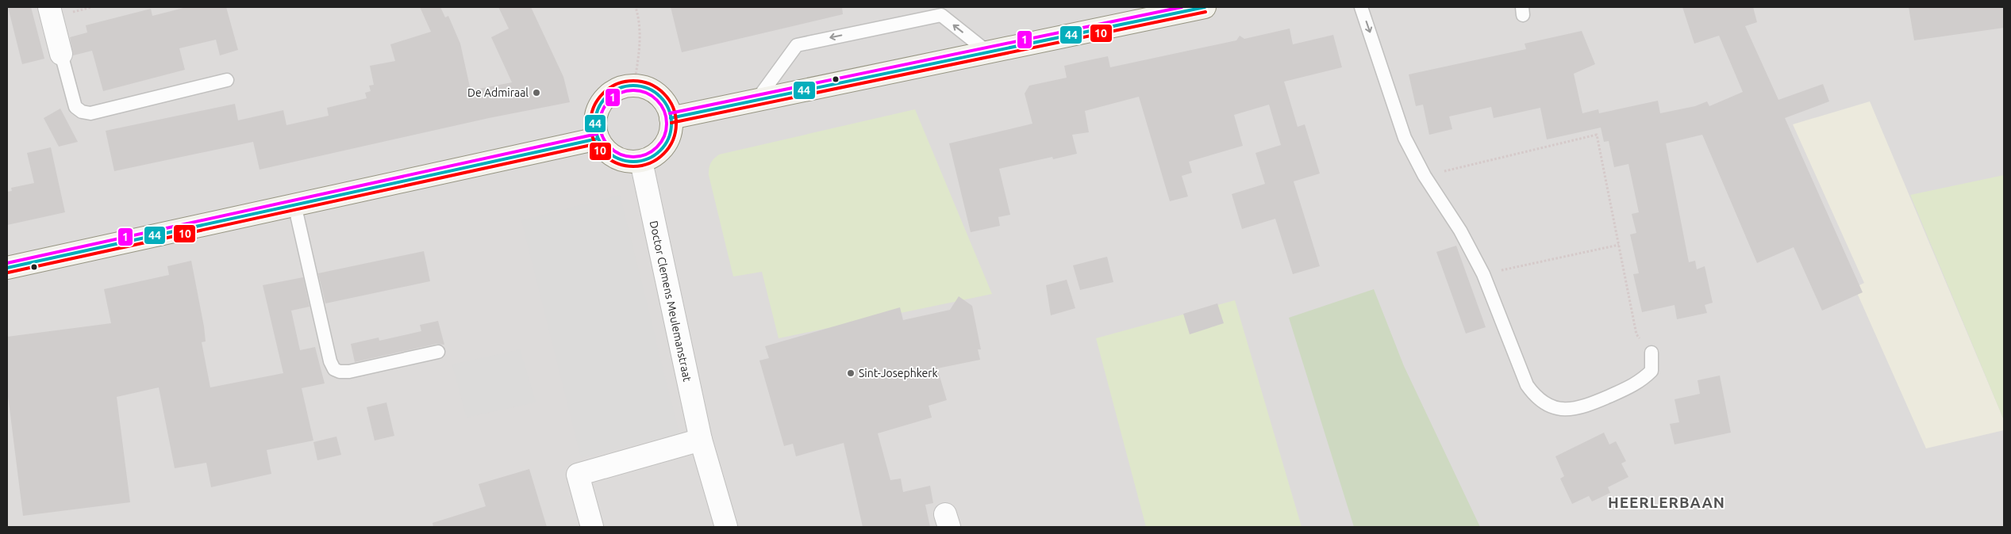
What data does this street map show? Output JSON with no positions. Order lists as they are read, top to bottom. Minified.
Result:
{"streets":{"street":["Doctor Clemens Meulemanstraat"]},"districts":["HEERLERBAAN"],"places":["De Admiraal","Sint-Josephkerk"],"lines":["transit line 44","transit line 1","transit line 10"]}
